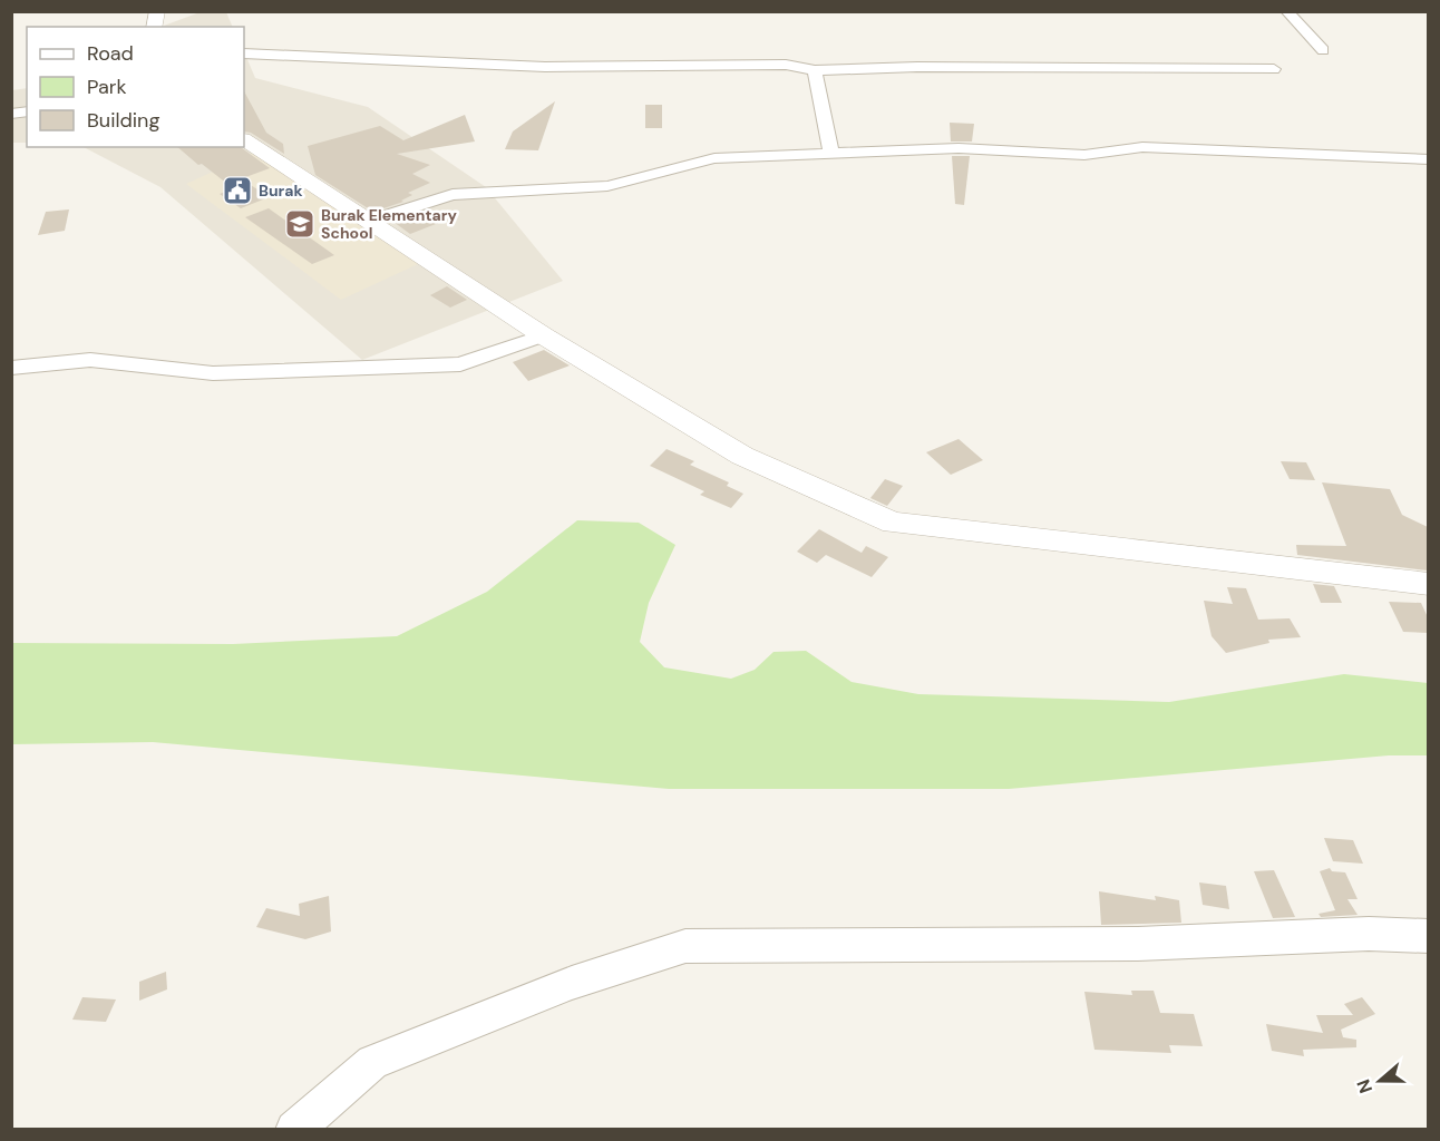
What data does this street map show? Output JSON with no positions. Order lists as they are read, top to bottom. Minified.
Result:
{"places":{"public building":["Burak"],"school or university":["Burak Elementary School"]},"legend":["Road","Park","Building"],"north":"left"}
